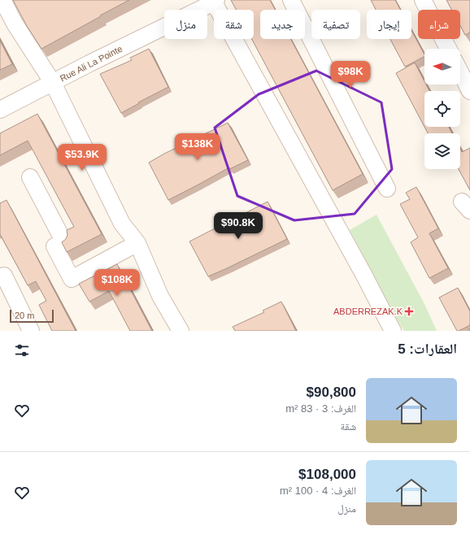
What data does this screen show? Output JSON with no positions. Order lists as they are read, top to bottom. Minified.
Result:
{"streets":{"street":["Rue Ali La Pointe"]},"places":{"health":["ABDERREZAK.K"]},"scale_bar":"20 m","north":"left","page":{"chip":["شراء","إيجار","تصفية","جديد","شقة","منزل"],"price":["$98K","$138K","$53.9K","$90.8K","$108K"],"scale":"20 m","heading":"العقارات: 5","list":[{"name":"$90,800","note":"الغرف: 3 · 83 m² · شقة"},{"name":"$108,000","note":"الغرف: 4 · 100 m² · منزل"}]}}
